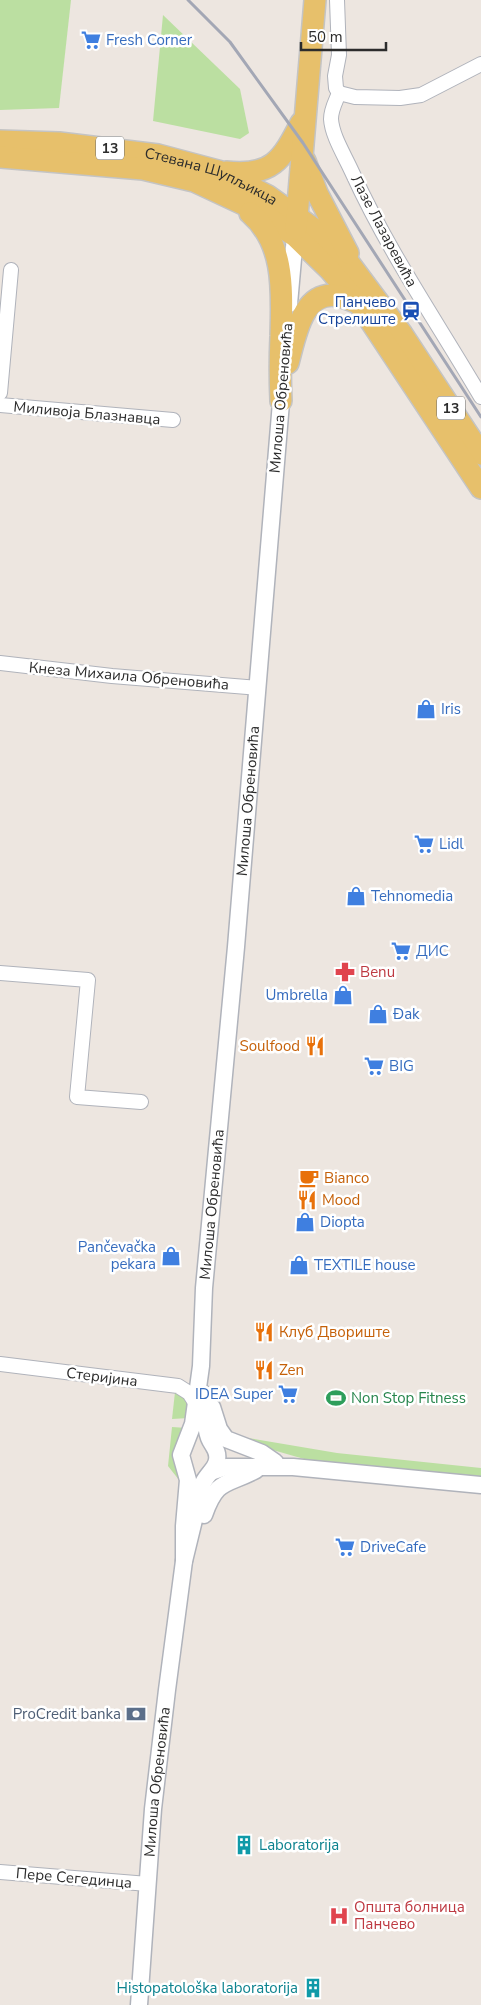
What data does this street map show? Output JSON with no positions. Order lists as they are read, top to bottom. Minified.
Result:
{"streets":{"main road":["13","Стевана Шупљикца"],"street":["Лазе Лазаревића","Милоша Обреновића","Миливоја Блазнавца","Кнеза Михаила Обреновића","Стеријина","Пере Сегединца"]},"crossings":[["13","Стевана Шупљикца"],["13","Милоша Обреновића"],["Стевана Шупљикца","Милоша Обреновића"],["Милоша Обреновића","Кнеза Михаила Обреновића"],["Милоша Обреновића","Пере Сегединца"]],"places":{"supermarket":["Fresh Corner","Lidl","ДИС","BIG","IDEA Super","DriveCafe"],"station":["Панчево Стрелиште"],"shop":["Iris","Tehnomedia","Umbrella","Đak","Diopta","Pančevačka pekara","TEXTILE house"],"pharmacy":["Benu"],"restaurant":["Soulfood","Mood","Клуб Двориште","Zen"],"cafe":["Bianco"],"sports":["Non Stop Fitness"],"bank":["ProCredit banka"],"building":["Laboratorija","Histopatološka laboratorija"],"hospital":["Општа болница Панчево"]},"scale_bar":"50 m"}
